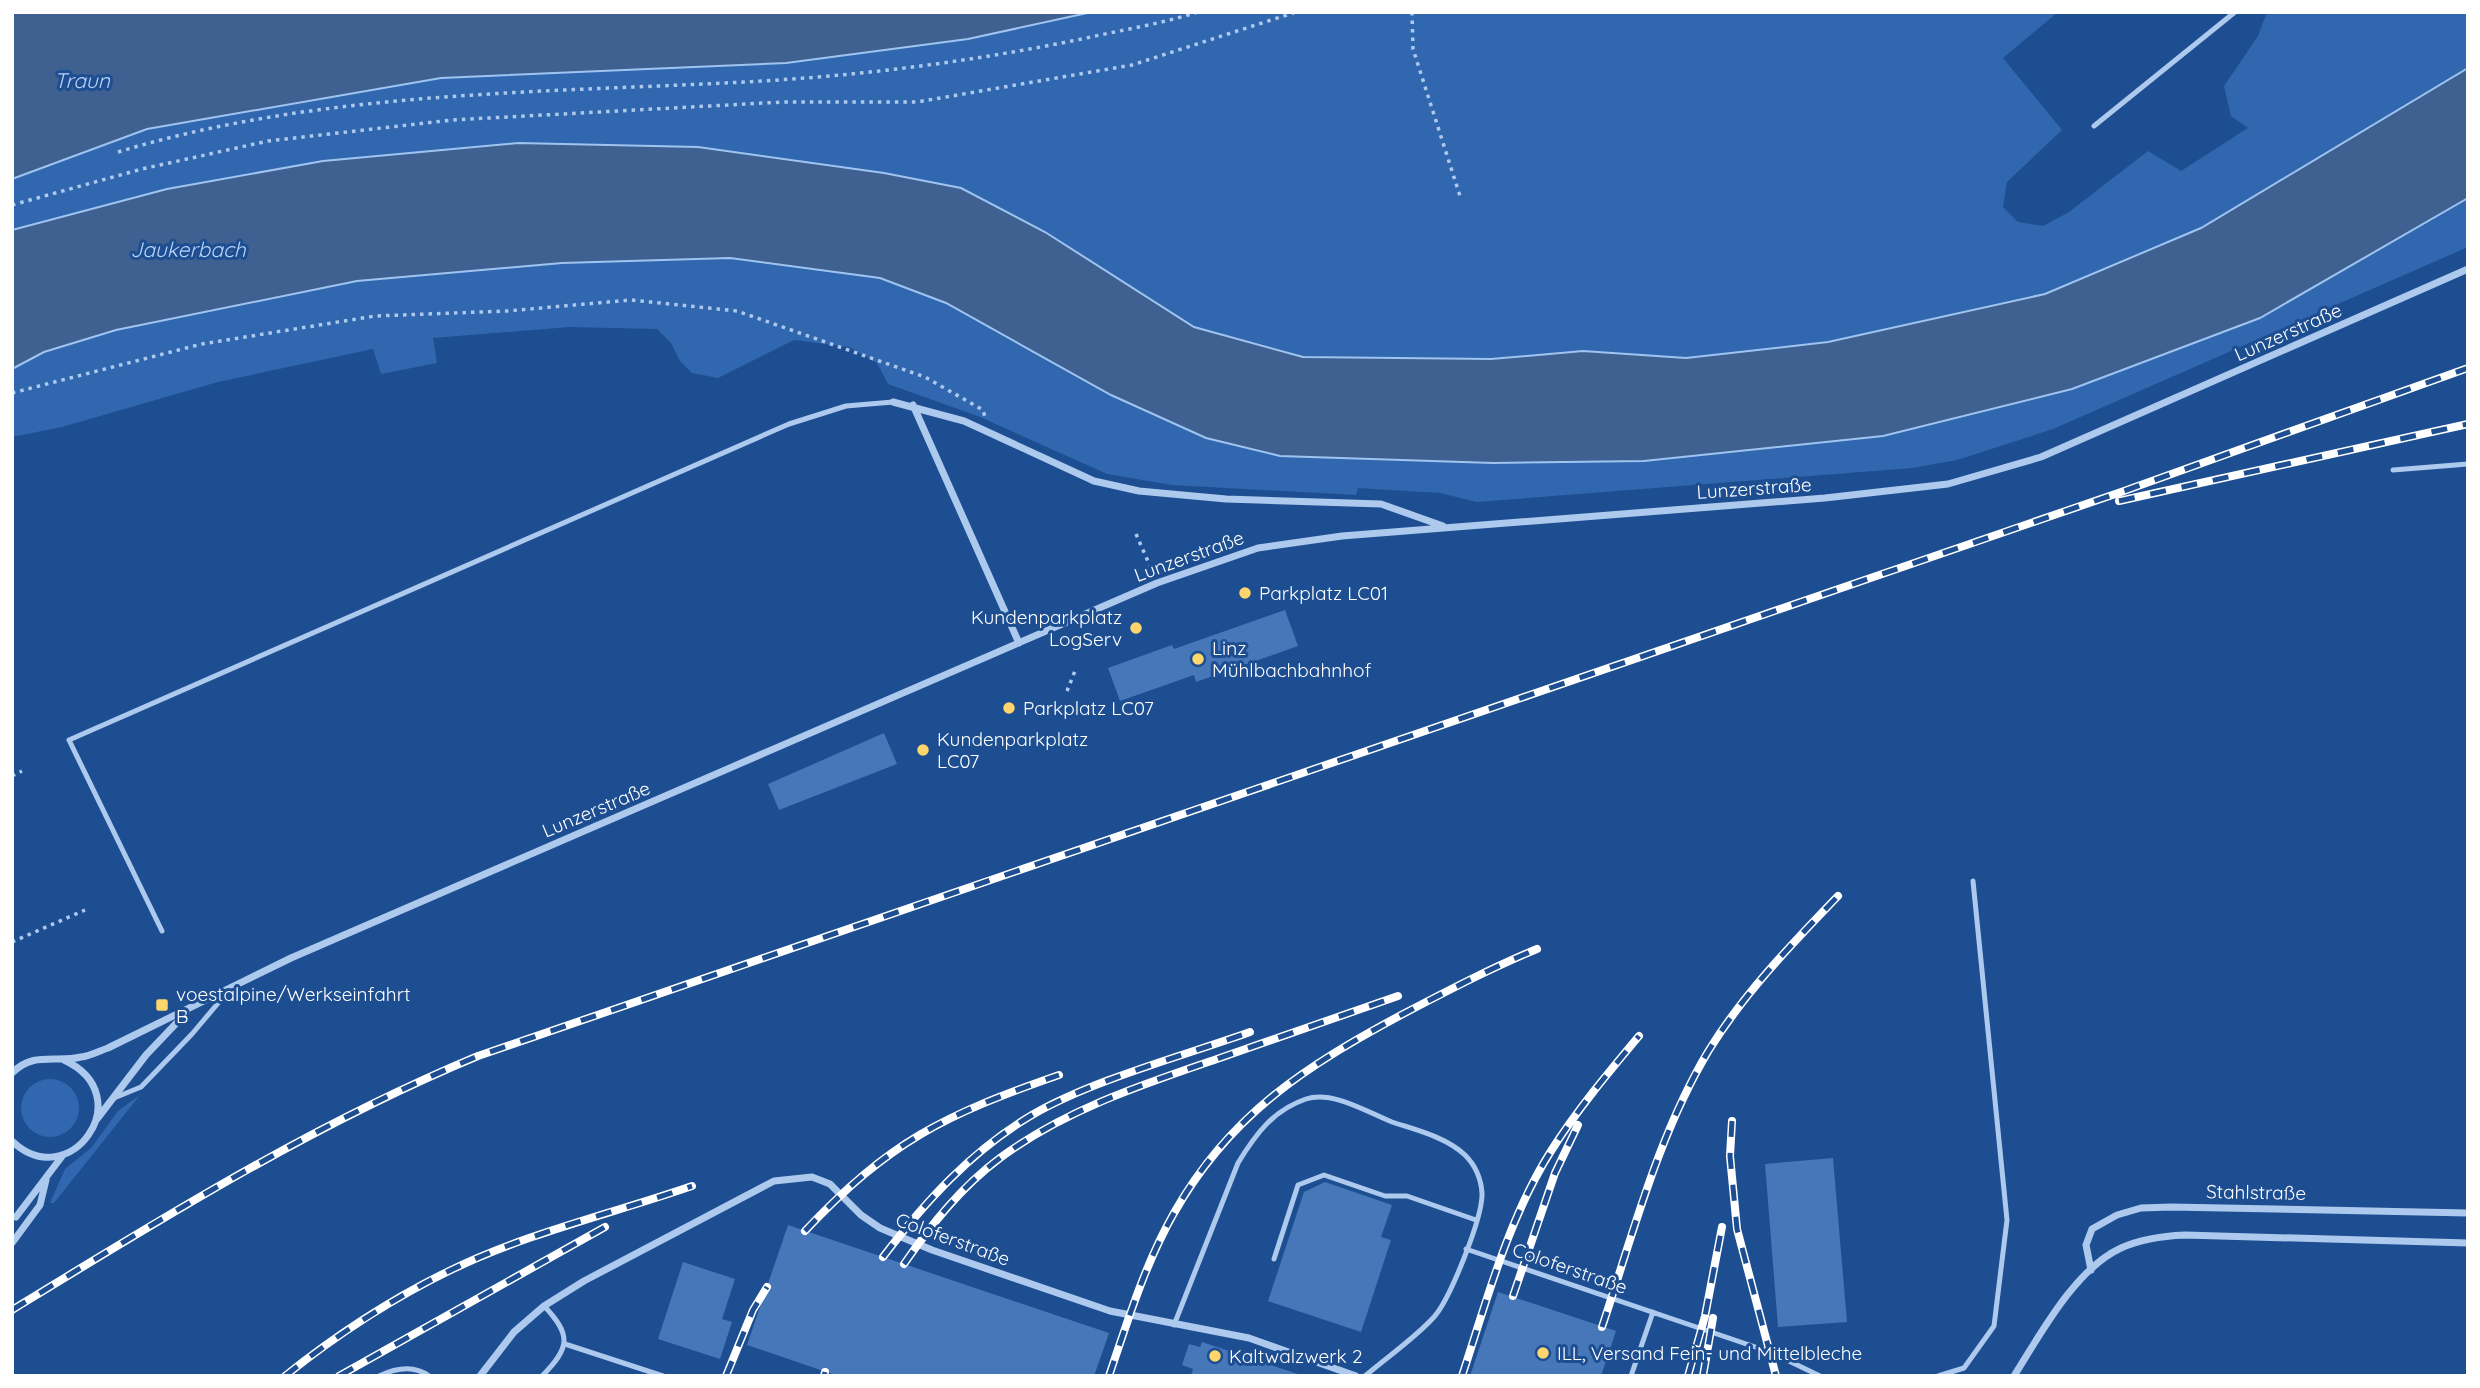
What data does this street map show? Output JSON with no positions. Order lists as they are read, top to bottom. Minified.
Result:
{"streets":{"street":["Lunzerstraße","Stahlstraße","Coloferstraße"]},"water":["Traun","Jaukerbach"],"places":{"other":["Parkplatz LC01","Kundenparkplatz LogServ","Linz Mühlbachbahnhof","Parkplatz LC07","Kundenparkplatz LC07","ILL, Versand Fein- und Mittelbleche","Kaltwalzwerk 2"],"transit":["voestalpine/Werkseinfahrt B"]}}
